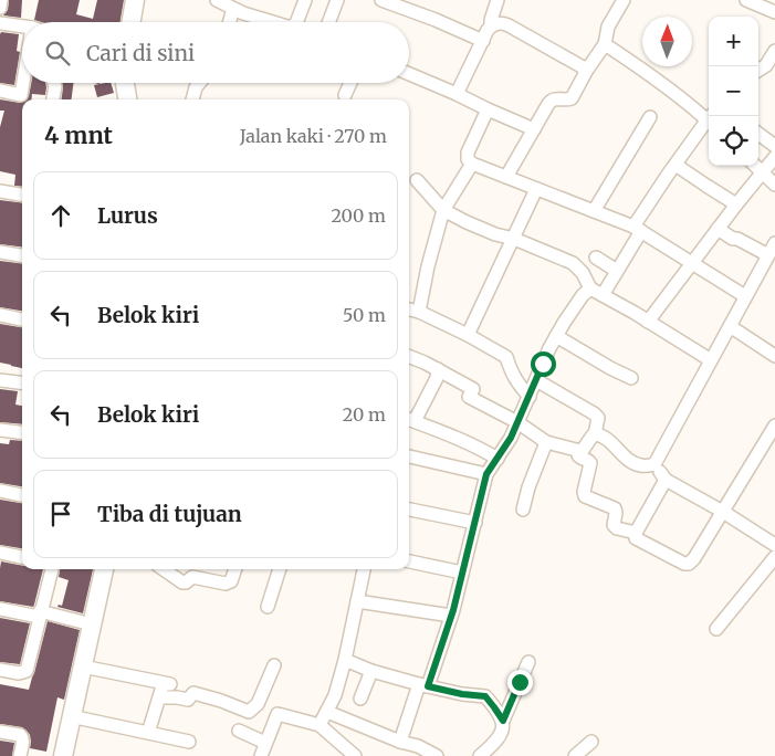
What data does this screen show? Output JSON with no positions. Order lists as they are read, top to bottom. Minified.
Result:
{"north":"top","page":{"map_buttons":["+","−"],"search":"Cari di sini","heading":["4 mnt","Jalan kaki · 270 m"],"list":[["Lurus","200 m"],["Belok kiri","50 m"],["Belok kiri","20 m"],"Tiba di tujuan"]}}
